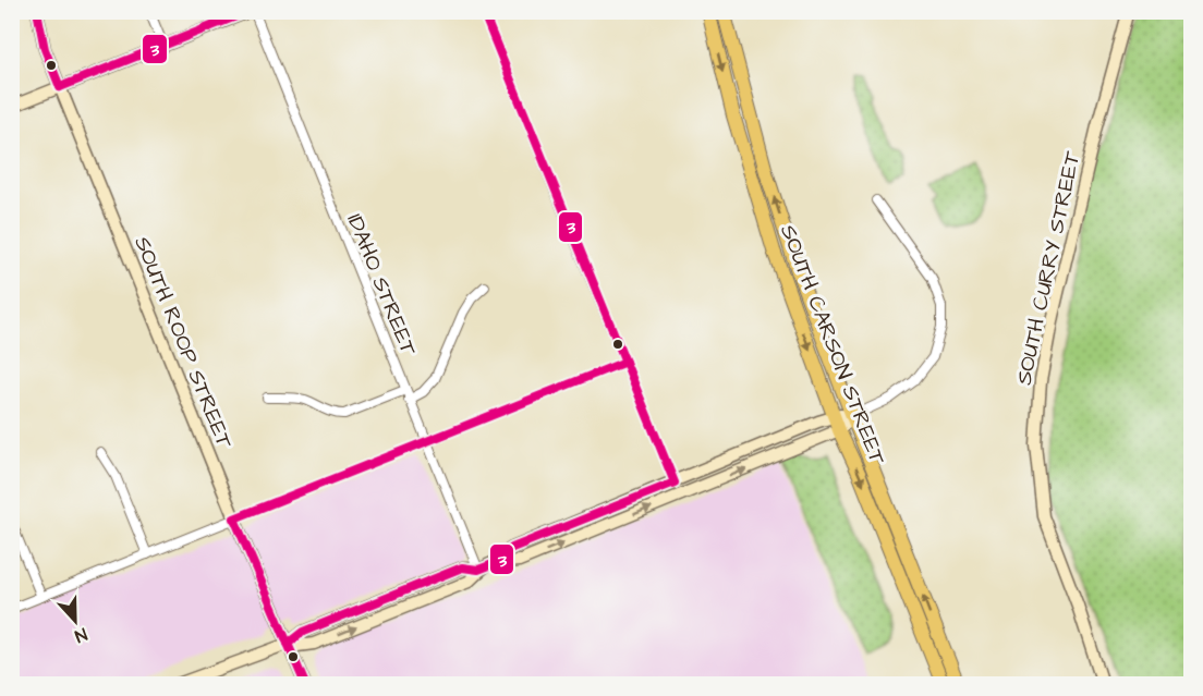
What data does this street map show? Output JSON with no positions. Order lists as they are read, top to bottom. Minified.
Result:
{"streets":{"main road":["SOUTH CARSON STREET"],"street":["SOUTH CURRY STREET","IDAHO STREET","SOUTH ROOP STREET"]},"lines":["transit line 3"],"north":"bottom"}
